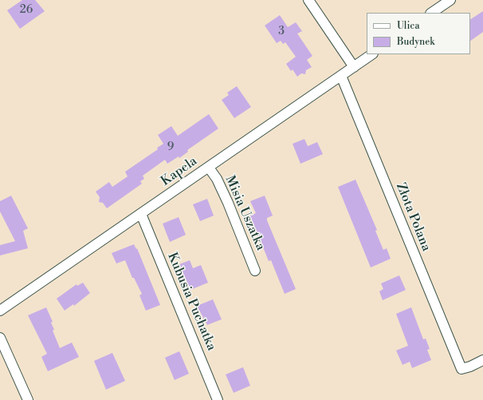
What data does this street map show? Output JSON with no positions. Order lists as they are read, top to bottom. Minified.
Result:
{"streets":{"street":["Kapela","Misia Uszatka","Złota Polana","Kubusia Puchatka"]},"crossings":[["Kapela","Misia Uszatka"],["Kapela","Złota Polana"],["Kapela","Kubusia Puchatka"]],"house_numbers":["26","3","9"],"legend":["Ulica","Budynek"]}
